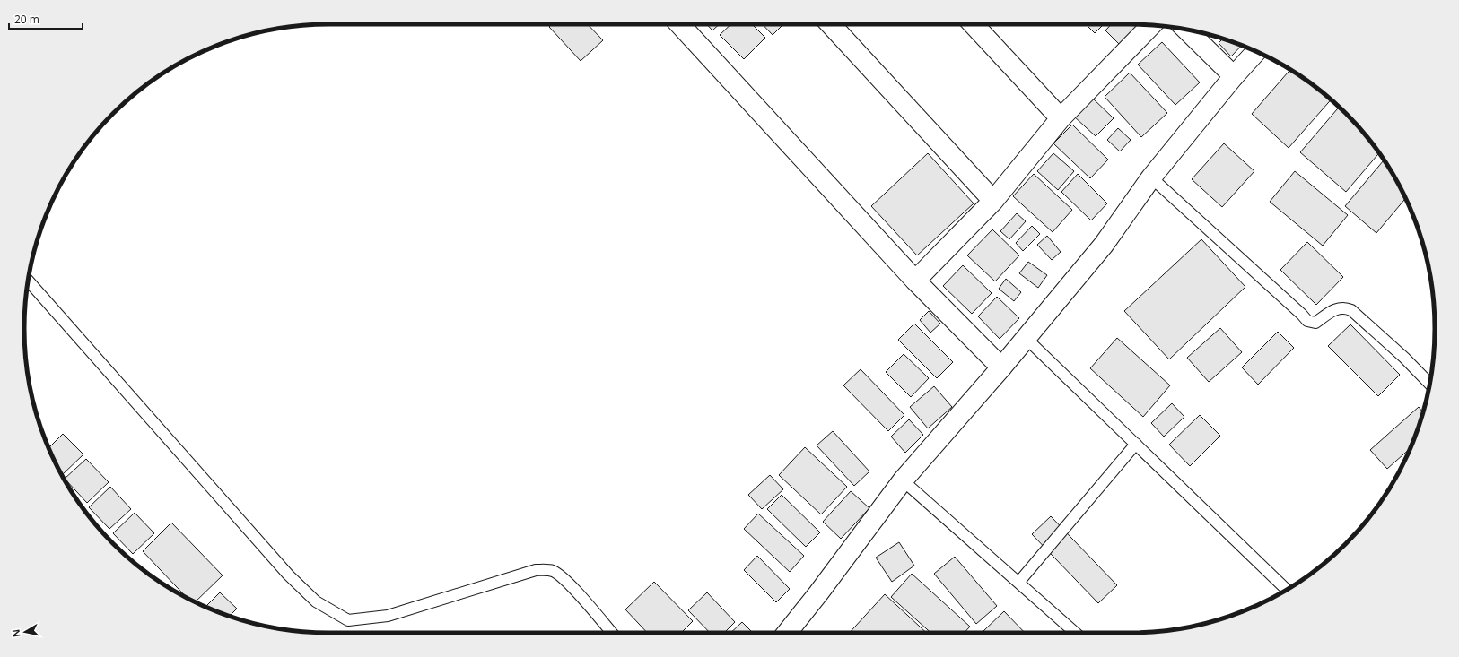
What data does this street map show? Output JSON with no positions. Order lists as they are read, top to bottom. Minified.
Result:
{"scale_bar":"20 m","north":"left"}
